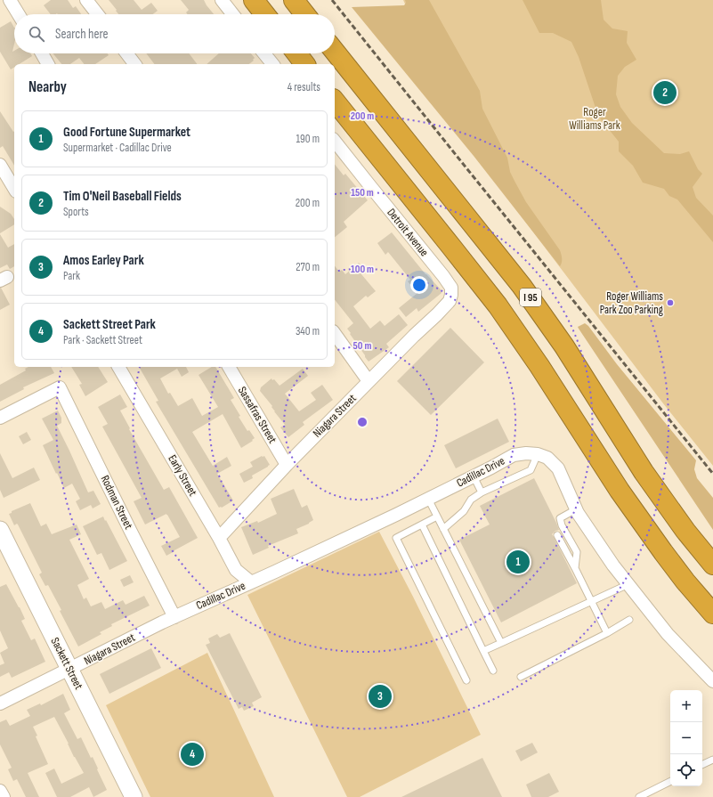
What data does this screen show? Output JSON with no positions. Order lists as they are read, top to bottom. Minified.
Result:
{"streets":{"highway":["I 95"],"street":["Detroit Avenue","Sassafras Street","Niagara Street","Cadillac Drive","Early Street","Rodman Street","Sackett Street"]},"crossings":[["Detroit Avenue","Niagara Street"],["Sassafras Street","Niagara Street"],["Niagara Street","Cadillac Drive"],["Niagara Street","Early Street"],["Niagara Street","Sackett Street"],["Cadillac Drive","Early Street"],["Cadillac Drive","Rodman Street"]],"parks":["Roger Williams Park"],"places":["Roger Williams Park Zoo Parking"],"page":{"search":"Search here","heading":["Nearby","4 results"],"pins":["2","1","3","4"],"list":[{"mark":"1","name":"Good Fortune Supermarket","note":"Supermarket · Cadillac Drive","value":"190 m"},{"mark":"2","name":"Tim O'Neil Baseball Fields","note":"Sports","value":"200 m"},{"mark":"3","name":"Amos Earley Park","note":"Park","value":"270 m"},{"mark":"4","name":"Sackett Street Park","note":"Park · Sackett Street","value":"340 m"}],"map_buttons":["+","−"]},"rings":["200 m","150 m","100 m","50 m"]}
